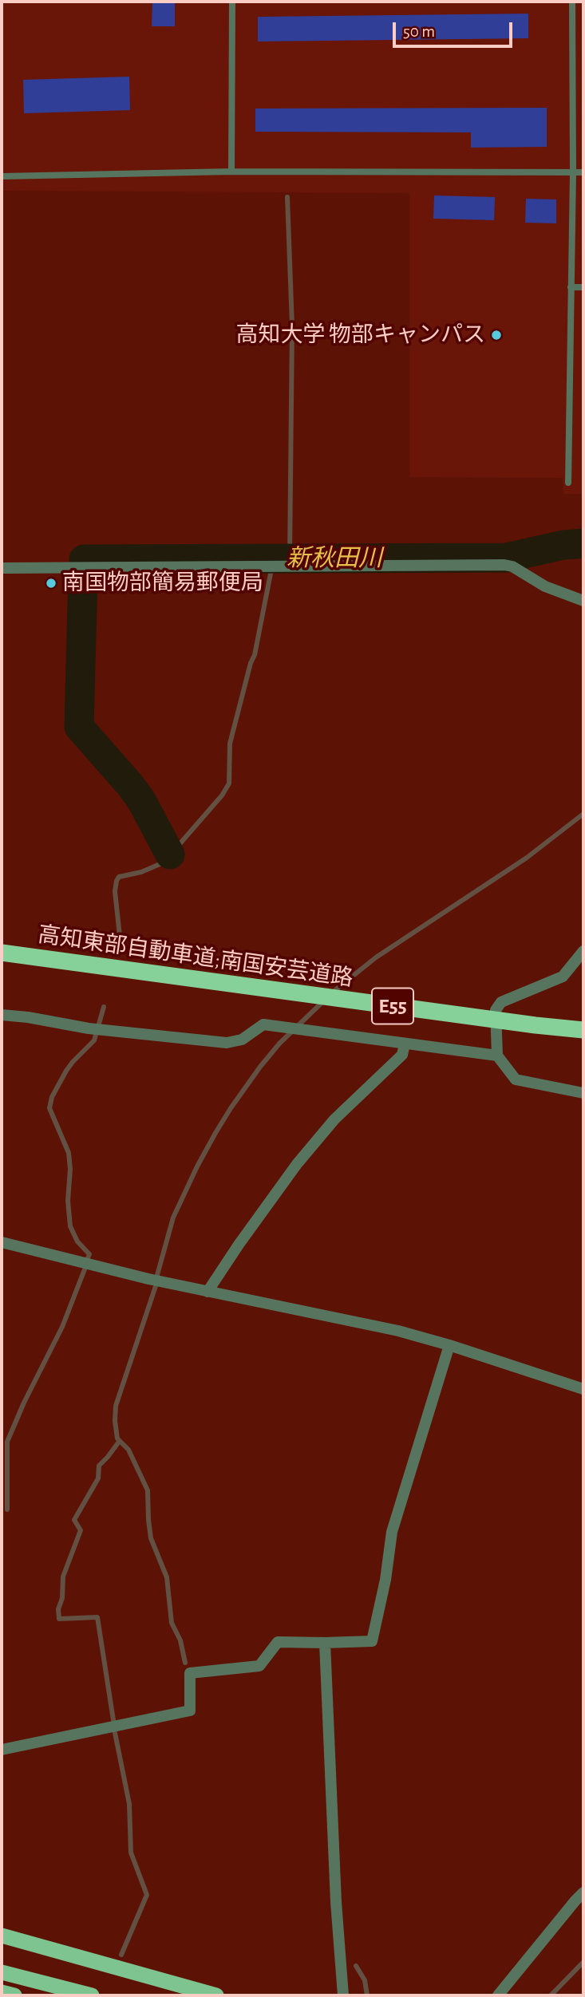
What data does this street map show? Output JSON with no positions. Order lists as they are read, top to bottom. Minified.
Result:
{"streets":{"highway":["高知東部自動車道;南国安芸道路","E55"]},"water":["新秋田川"],"places":["高知大学 物部キャンパス","南国物部簡易郵便局"],"scale_bar":"50 m"}
